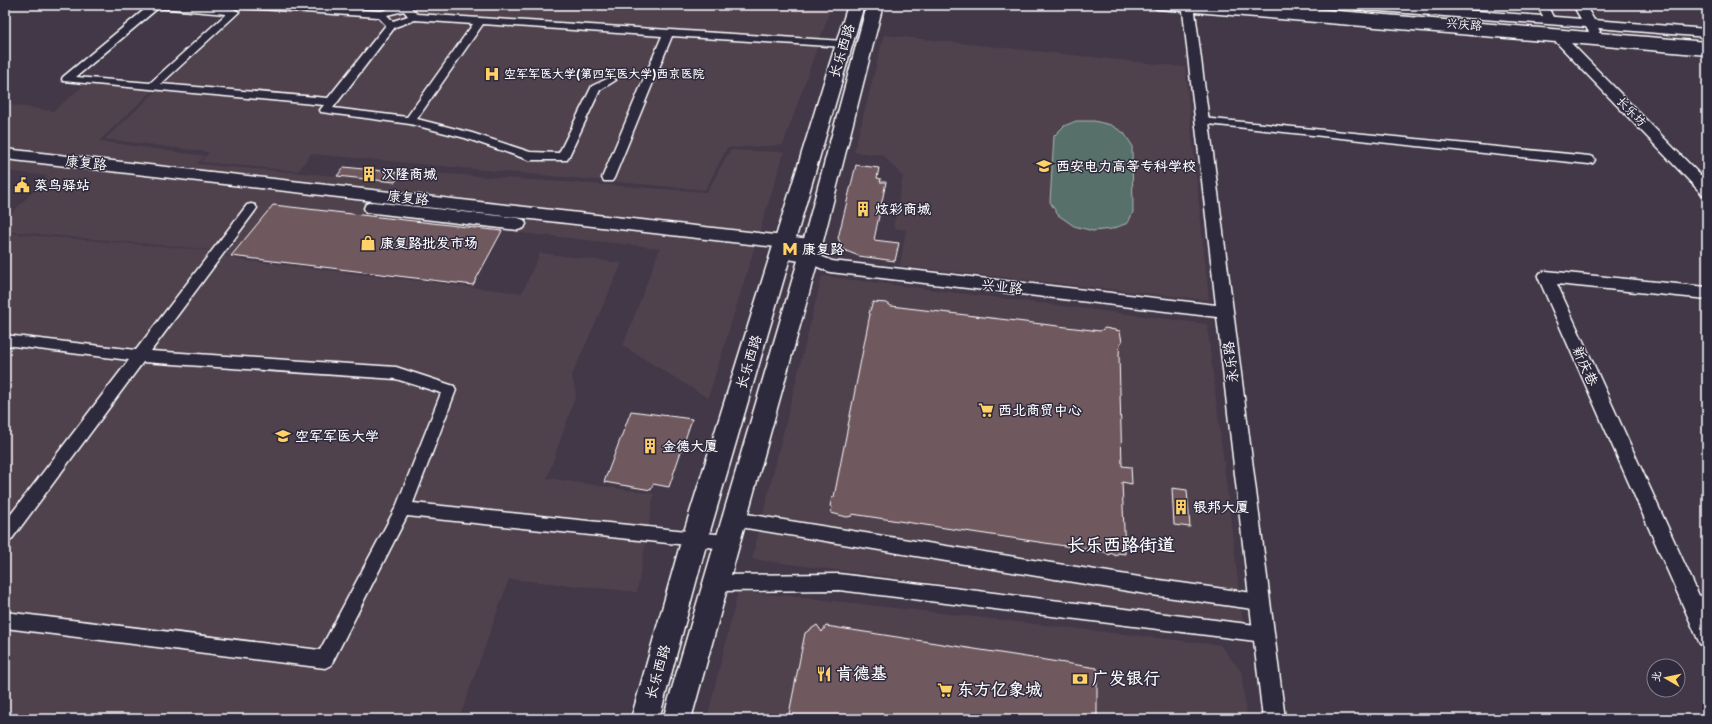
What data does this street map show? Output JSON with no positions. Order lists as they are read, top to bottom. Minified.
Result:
{"streets":{"main road":["兴庆路","长乐西路","康复路"],"street":["长乐坊","兴业路","永乐路","新庆巷"]},"crossings":[["兴庆路","长乐坊"],["长乐西路","康复路"],["长乐西路","兴业路"],["康复路","兴业路"],["兴业路","永乐路"]],"districts":["长乐西路街道"],"places":{"hospital":["空军军医大学(第四军医大学)西京医院"],"school or university":["西安电力高等专科学校","空军军医大学"],"building":["汉隆商城","炫彩商城","金德大厦","银邦大厦"],"public building":["菜鸟驿站"],"shop":["康复路批发市场"],"metro station":["康复路"],"supermarket":["西北商贸中心","东方亿象城"],"restaurant":["肯德基"],"bank":["广发银行"]},"north":"left"}
